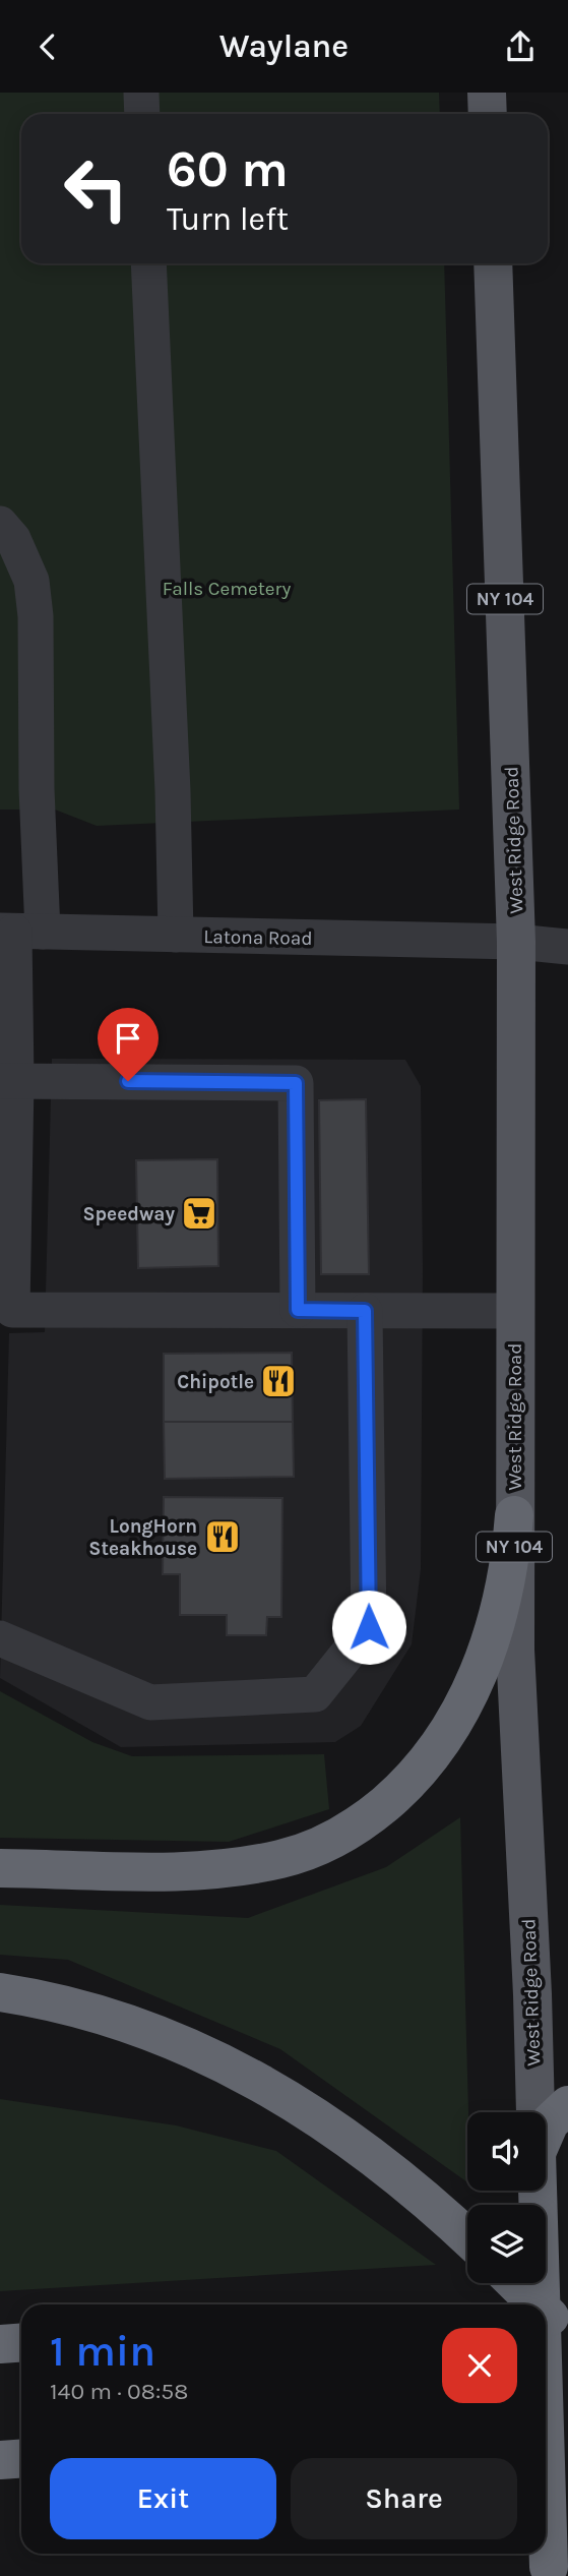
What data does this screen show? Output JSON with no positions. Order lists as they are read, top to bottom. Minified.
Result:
{"streets":{"highway":["NY 104","West Ridge Road"],"street":["Latona Road"]},"crossings":[["West Ridge Road","Latona Road"]],"parks":["Falls Cemetery"],"places":{"supermarket":["Speedway"],"restaurant":["Chipotle","LongHorn Steakhouse"]},"page":{"header":"Waylane","turn":["60 m","Turn left"],"heading":["1 min","140 m · 08:58"],"buttons":["Exit","Share"]}}
